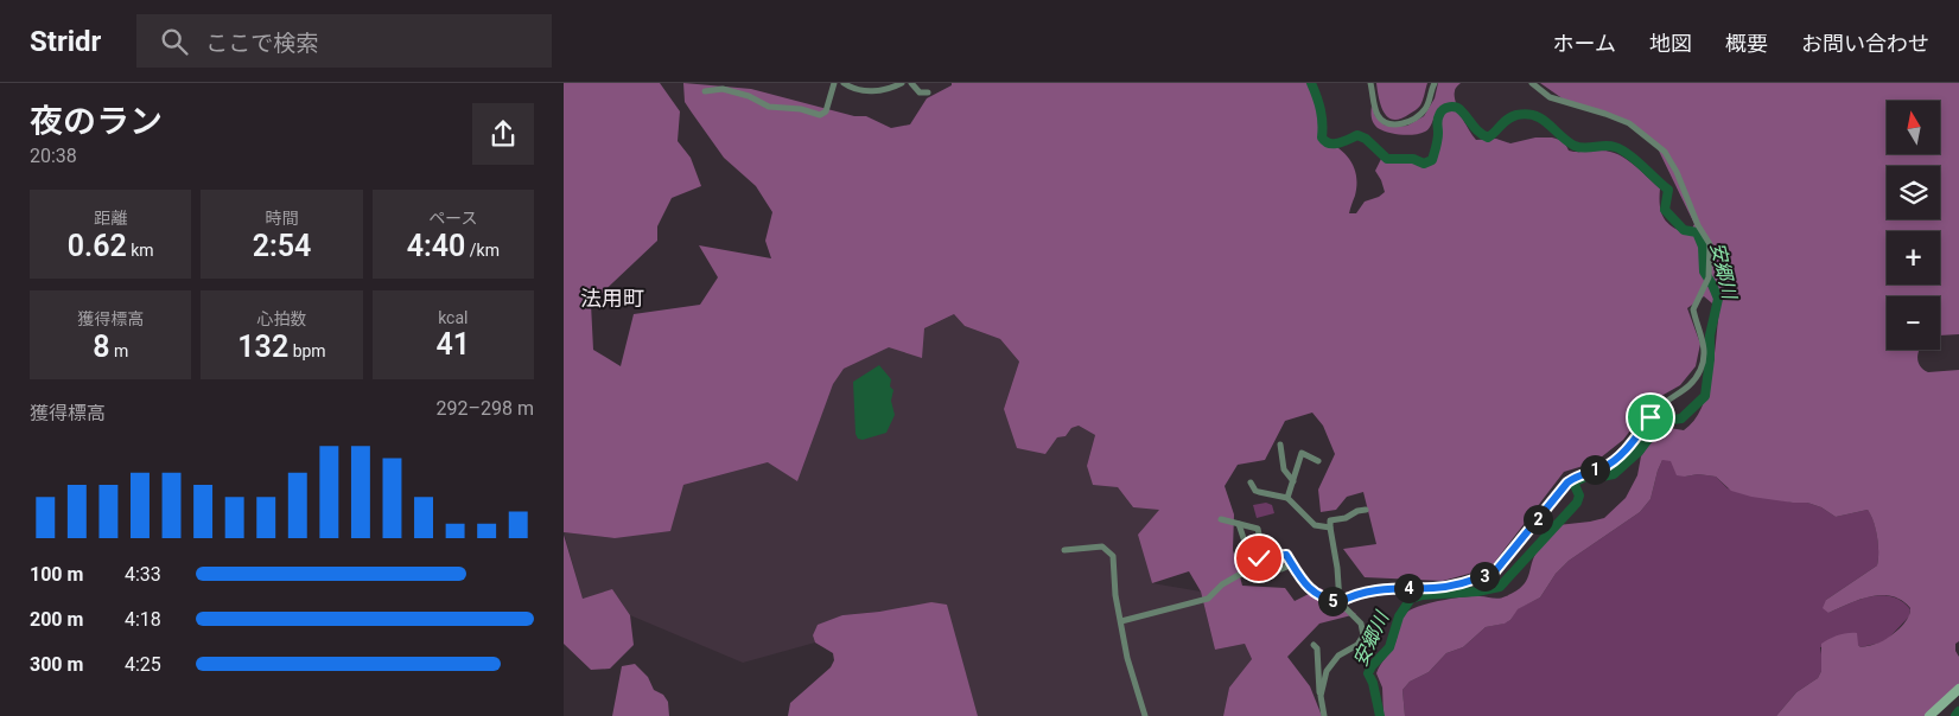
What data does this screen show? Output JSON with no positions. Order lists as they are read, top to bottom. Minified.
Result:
{"districts":["法用町"],"water":["安郷川"],"north":"top","page":{"header":"Stridr","search":"ここで検索","nav":["ホーム","地図","概要","お問い合わせ"],"heading":["夜のラン","20:38"],"map_buttons":["+","−"],"stats":[["距離","0.62 km"],["時間","2:54"],["ペース","4:40 /km"],["獲得標高","8 m"],["心拍数","132 bpm"],["kcal","41"]],"chart":["獲得標高","292–298 m"],"pins":["1","2","3","4","5"],"list":[{"name":"100 m","note":"4:33"},{"name":"200 m","note":"4:18"},{"name":"300 m","note":"4:25"}]}}
